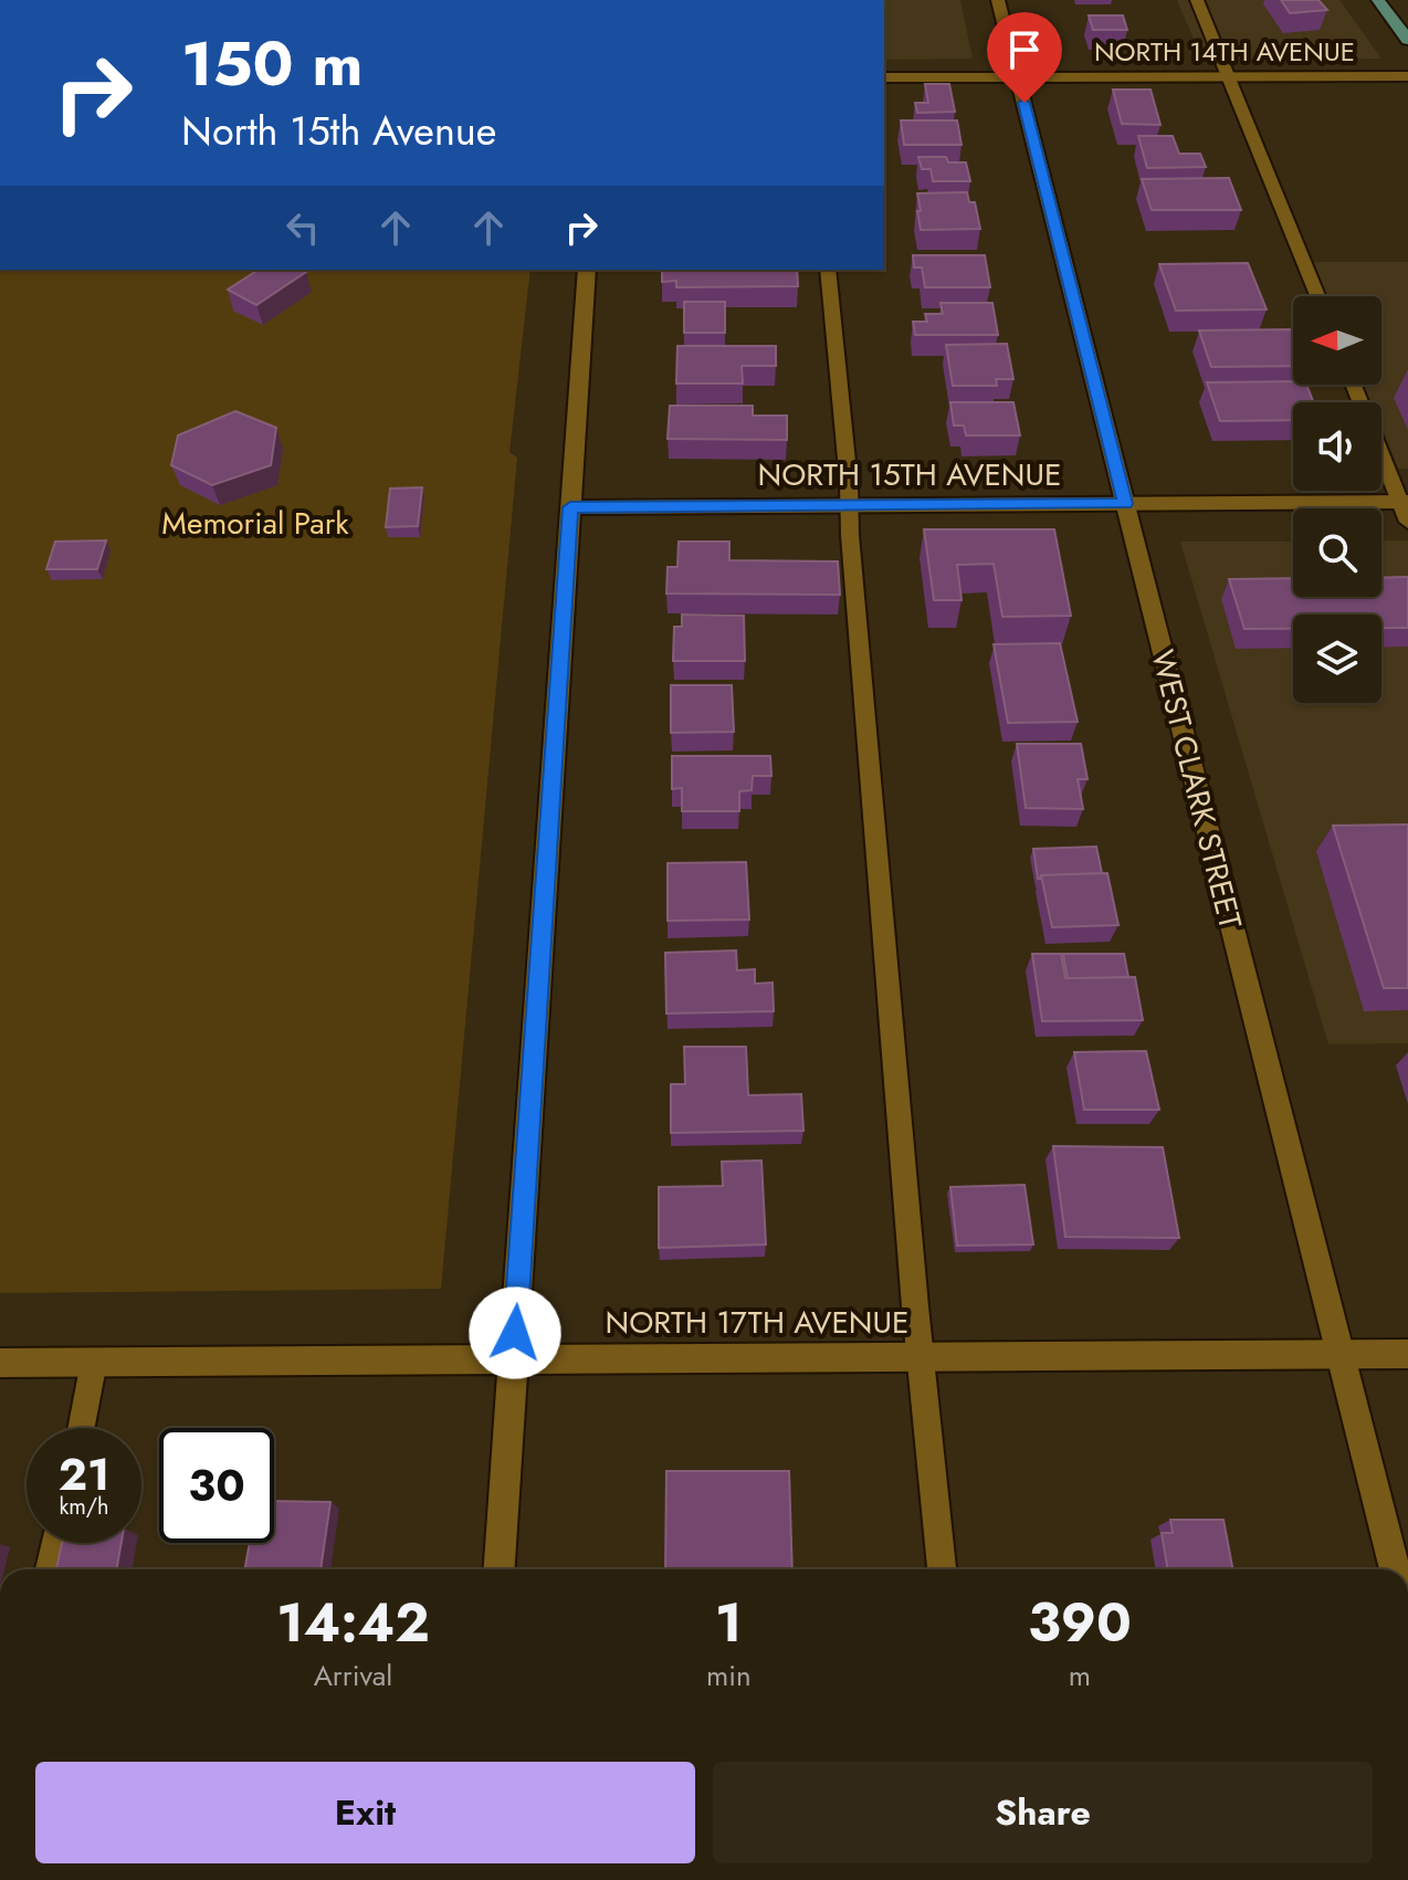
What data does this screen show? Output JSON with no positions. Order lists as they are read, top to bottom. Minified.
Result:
{"streets":{"street":["NORTH 14TH AVENUE","NORTH 15TH AVENUE","WEST CLARK STREET","NORTH 17TH AVENUE"]},"crossings":[["NORTH 14TH AVENUE","WEST CLARK STREET"],["NORTH 15TH AVENUE","WEST CLARK STREET"],["WEST CLARK STREET","NORTH 17TH AVENUE"]],"parks":["Memorial Park"],"north":"left","page":{"turn":["150 m","North 15th Avenue"],"speed":"21 km/h","limit":"30","eta":["14:42","Arrival","1","min","390","m"],"buttons":["Exit","Share"]}}
